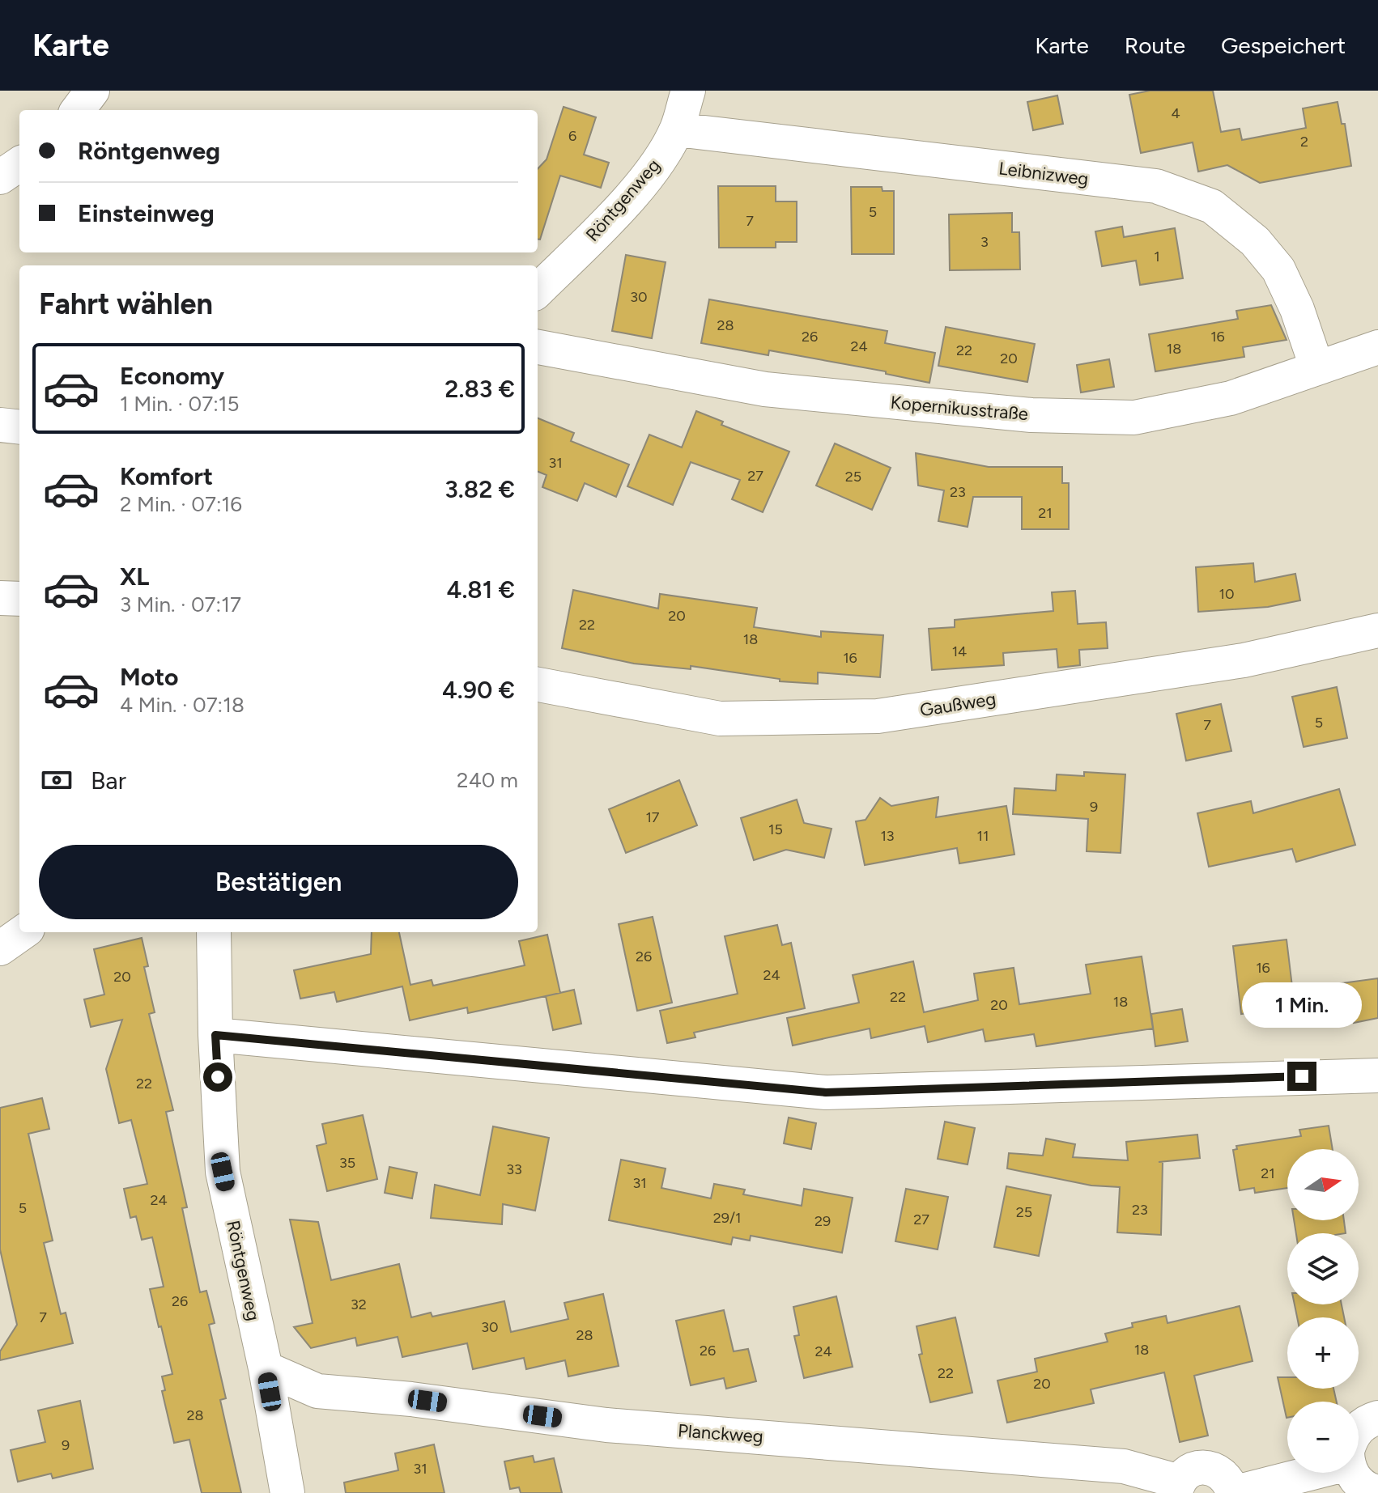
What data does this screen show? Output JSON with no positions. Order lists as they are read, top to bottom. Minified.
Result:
{"streets":{"street":["Leibnizweg","Röntgenweg","Kopernikusstraße","Gaußweg","Planckweg"]},"crossings":[["Leibnizweg","Röntgenweg"],["Leibnizweg","Kopernikusstraße"],["Röntgenweg","Planckweg"]],"house_numbers":["4","6","2","5","7","3","1","30","28","26","16","24","18","22","20","31","27","25","23","21","10","20","22","18","14","16","5","7","9","17","15","13","11","26","16","24","20","22","18","20","22","35","33","21","31","24","5","23","25","29/1","27","29","26","32","7","30","28","18","26","24","22","20","28","9","31"],"north":"right","page":{"header":"Karte","nav":["Karte","Route","Gespeichert"],"banner":["Röntgenweg","Einsteinweg"],"heading":"Fahrt wählen","list":[{"name":"Economy","note":"1 Min. · 07:15","value":"2.83 €"},{"name":"Komfort","note":"2 Min. · 07:16","value":"3.82 €"},{"name":"XL","note":"3 Min. · 07:17","value":"4.81 €"},{"name":"Moto","note":"4 Min. · 07:18","value":"4.90 €"}],"pay":["Bar","240 m"],"buttons":"Bestätigen","bubble":"1 Min.","map_buttons":["+","−"]}}
